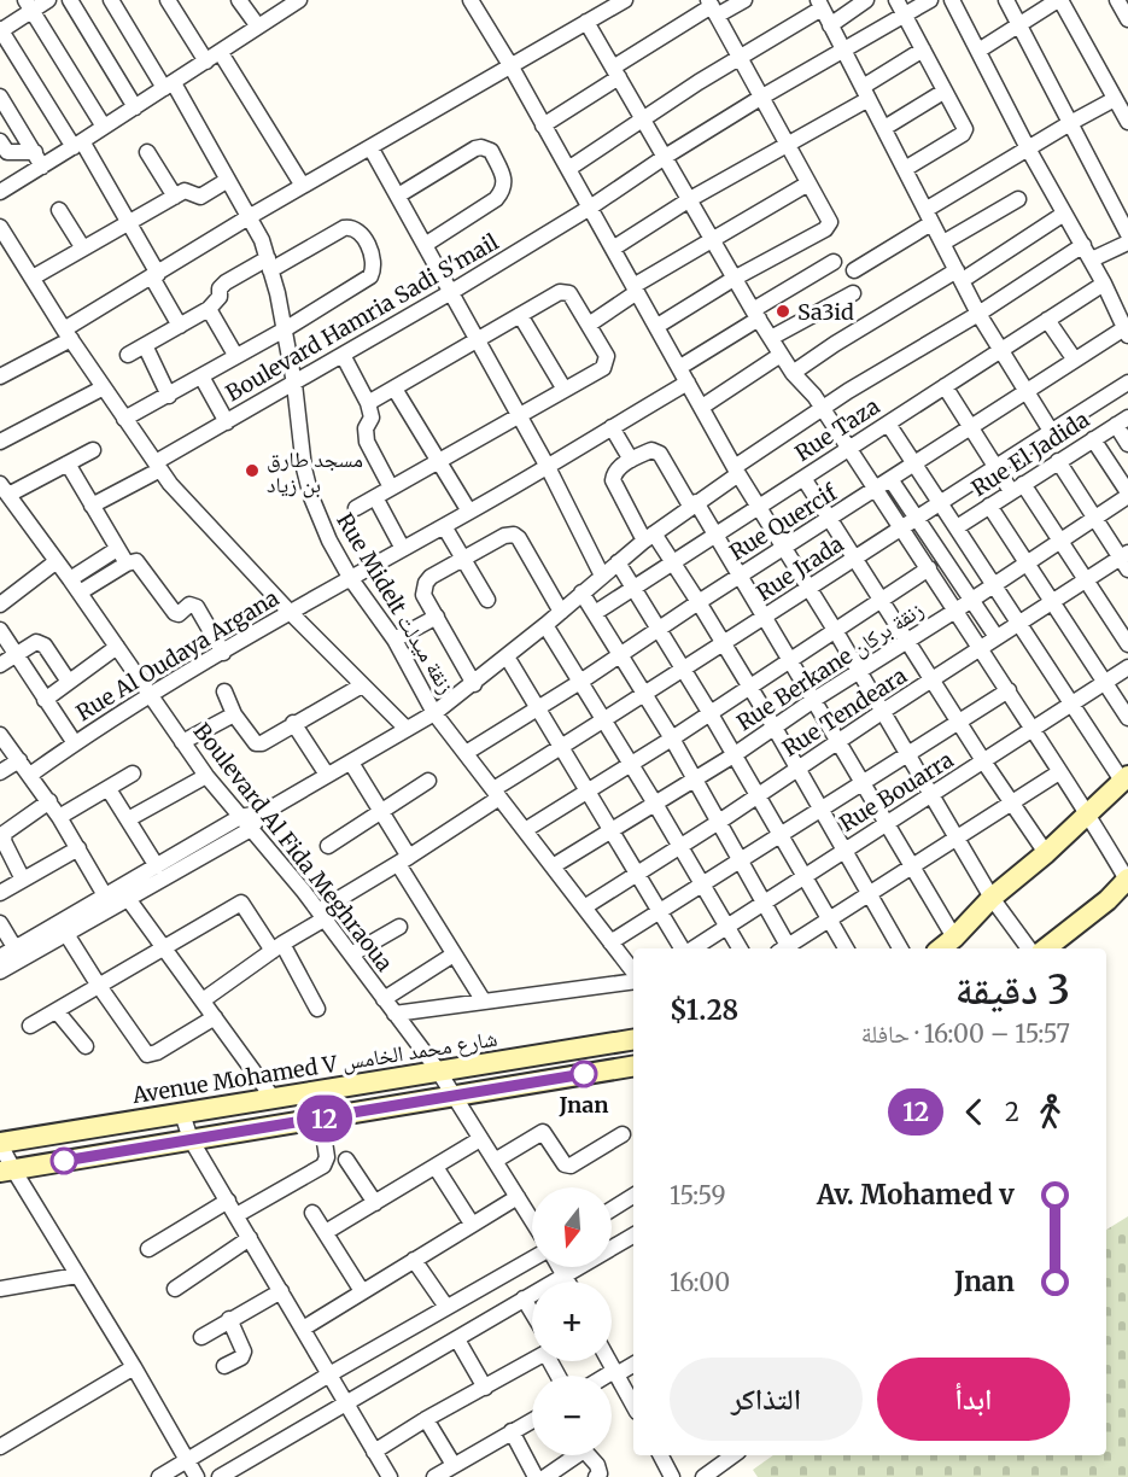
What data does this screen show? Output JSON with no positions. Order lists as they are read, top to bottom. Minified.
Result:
{"streets":{"street":["Boulevard Hamria Sadi S'mail","Rue Taza","Rue El Jadida","Rue Quercif","Rue Jrada","Rue Midelt زنقة ميدلت","Rue Al Oudaya Argana","Rue Berkane زنقة بركان","Rue Tendeara","Rue Bouarra","Boulevard Al Fida Meghraoua","Avenue Mohamed V شارع محمد الخامس"]},"crossings":[["Boulevard Hamria Sadi S'mail","Rue Midelt زنقة ميدلت"],["Rue Quercif","Rue Midelt زنقة ميدلت"],["Rue Jrada","Rue Midelt زنقة ميدلت"],["Rue Jrada","Boulevard Al Fida Meghraoua"],["Rue Midelt زنقة ميدلت","Rue Al Oudaya Argana"],["Rue Midelt زنقة ميدلت","Rue Berkane زنقة بركان"],["Rue Midelt زنقة ميدلت","Rue Tendeara"],["Rue Al Oudaya Argana","Boulevard Al Fida Meghraoua"],["Boulevard Al Fida Meghraoua","Avenue Mohamed V شارع محمد الخامس"]],"places":["Sa3id","مسجد طارق بن زياد","Jnan"],"lines":["bus line 12"],"north":"bottom","page":{"on_map":"12","heading":["3 دقيقة","15:57 – 16:00 · حافلة","$1.28"],"legs":["2","12"],"list":[{"name":"Av. Mohamed v","value":"15:59"},{"name":"Jnan","value":"16:00"}],"map_buttons":["+","−"],"buttons":["ابدأ","التذاكر"]}}
